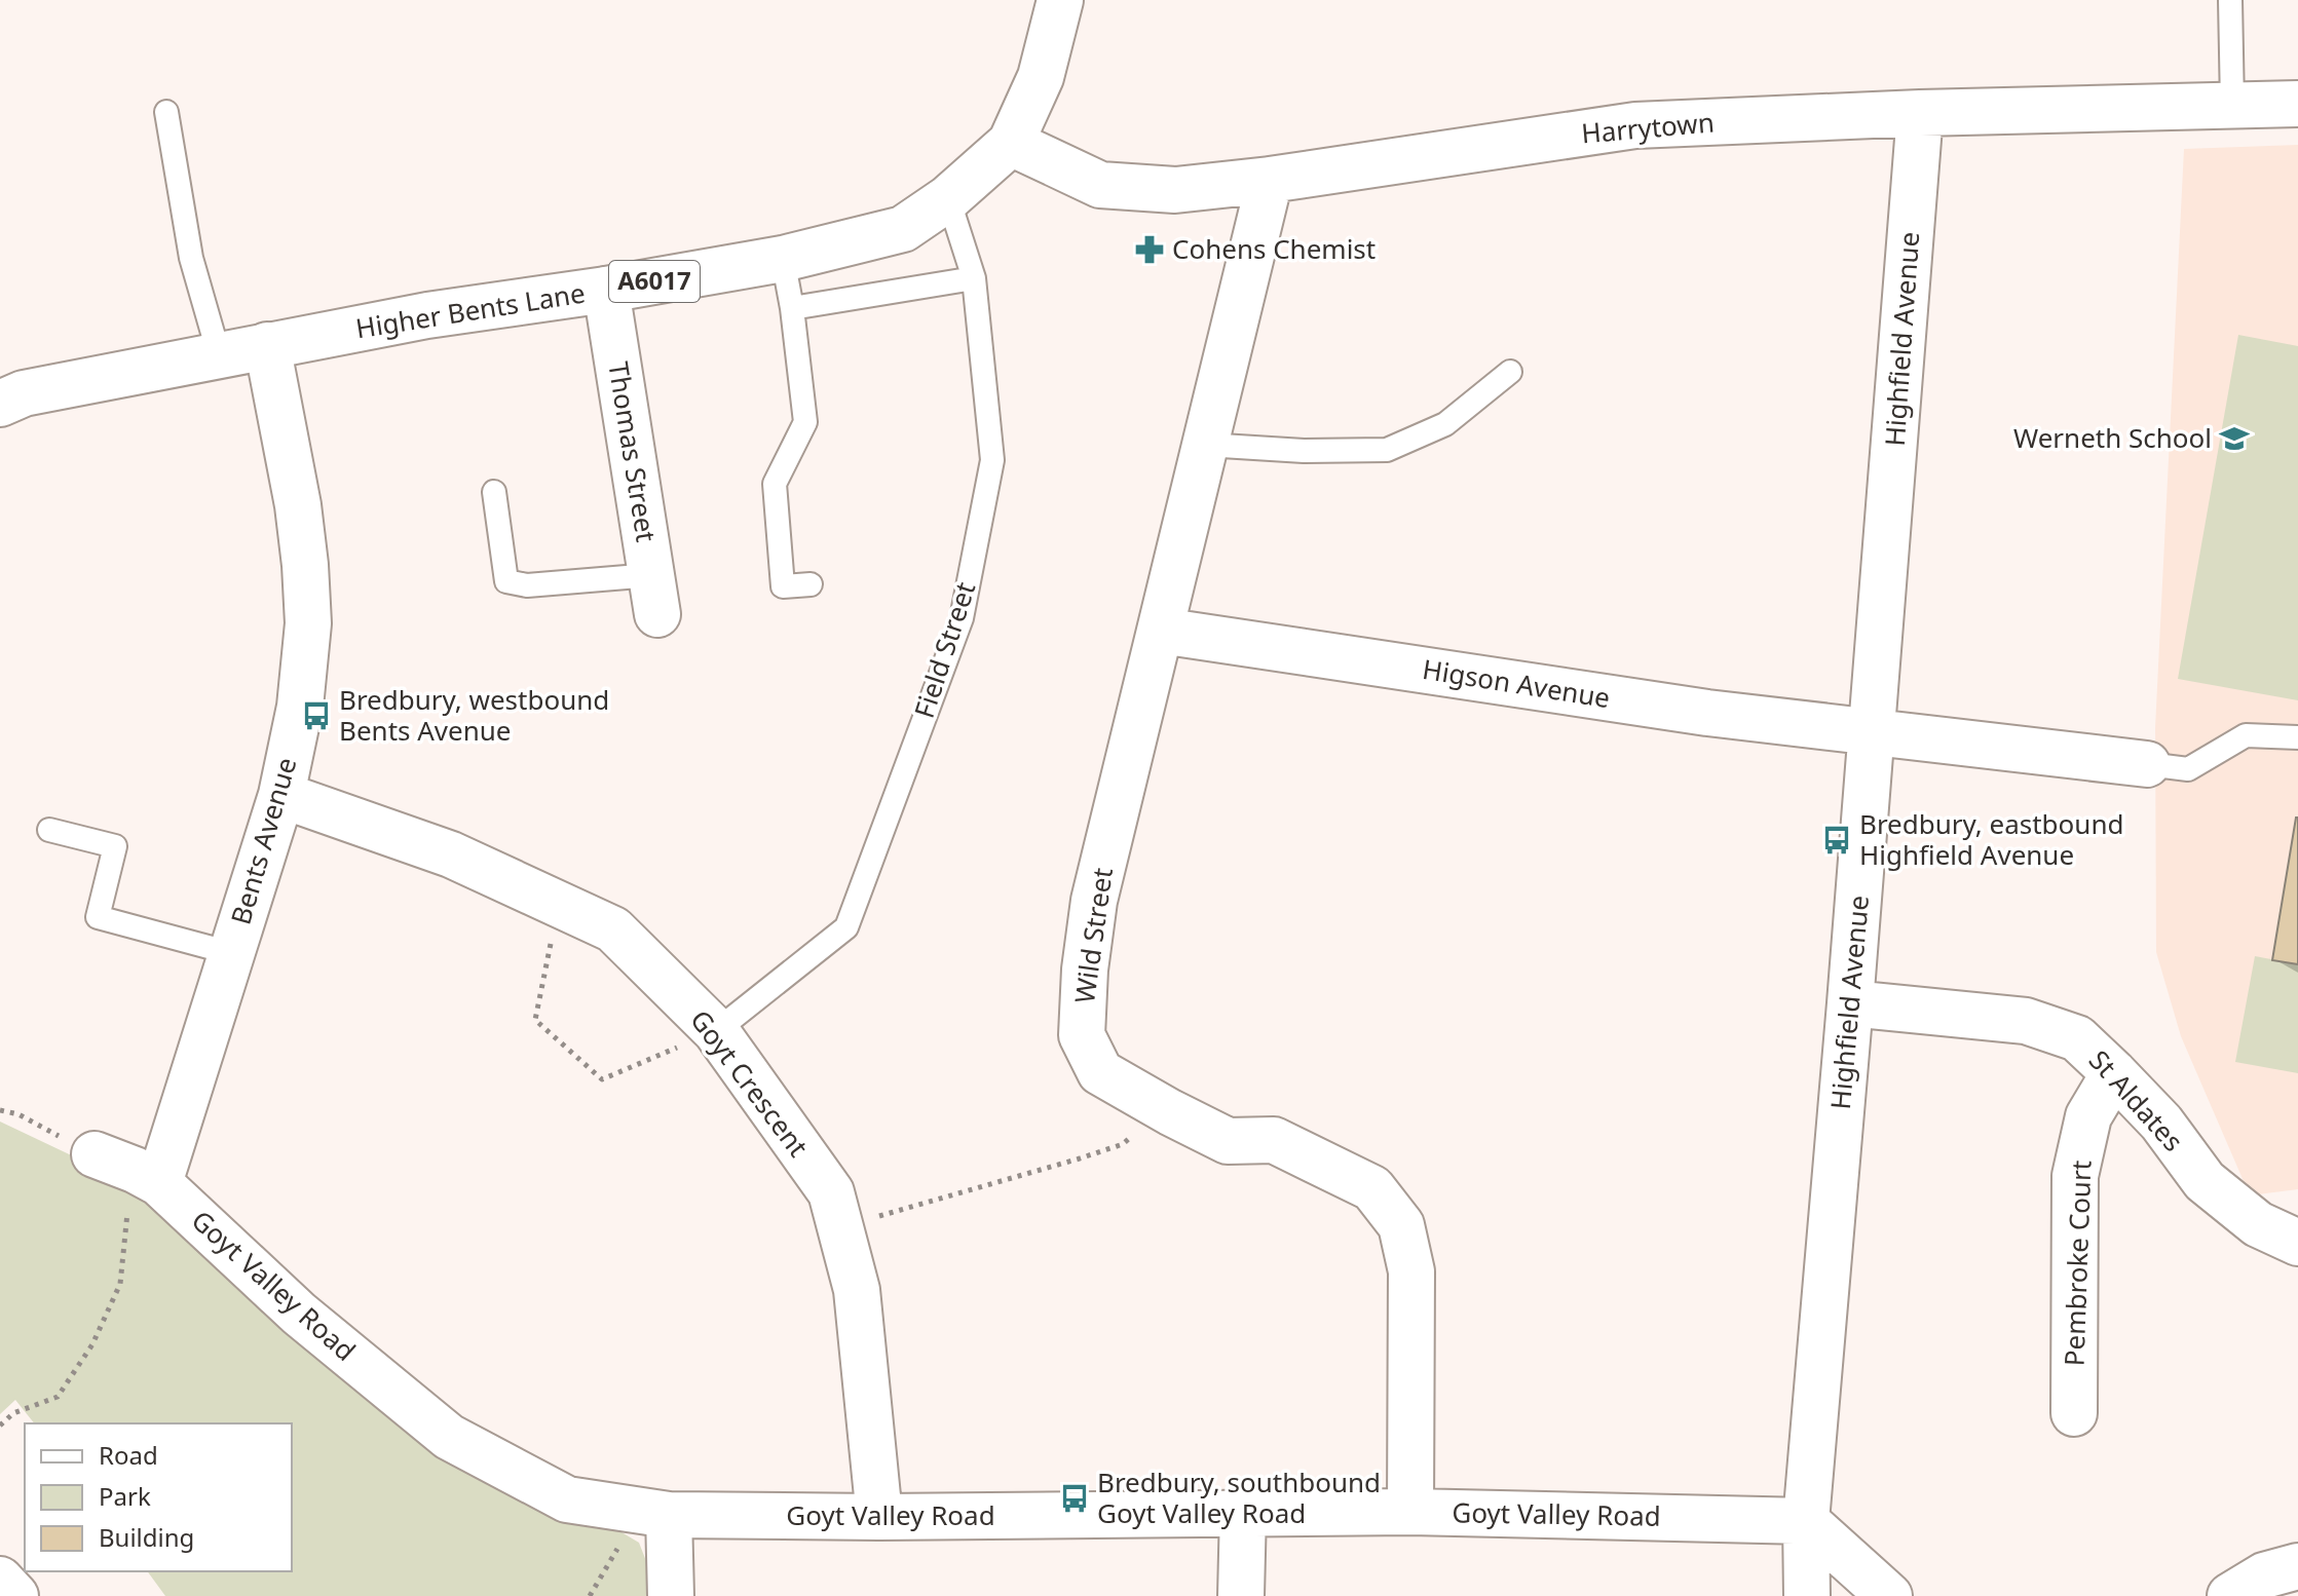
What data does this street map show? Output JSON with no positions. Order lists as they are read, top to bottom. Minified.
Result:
{"streets":{"street":["Harrytown","A6017","Higher Bents Lane","Highfield Avenue","Thomas Street","Higson Avenue","Bents Avenue","Wild Street","Goyt Crescent","St Aldates","Pembroke Court","Goyt Valley Road"],"lane":["Field Street"]},"crossings":[["Harrytown","A6017"],["Harrytown","Higher Bents Lane"],["Harrytown","Highfield Avenue"],["Harrytown","Wild Street"],["A6017","Higher Bents Lane"],["Higher Bents Lane","Thomas Street"],["Higher Bents Lane","Field Street"],["Higher Bents Lane","Bents Avenue"],["Highfield Avenue","Higson Avenue"],["Highfield Avenue","St Aldates"],["Highfield Avenue","Goyt Valley Road"],["Field Street","Goyt Crescent"],["Higson Avenue","Wild Street"],["Bents Avenue","Goyt Crescent"],["Bents Avenue","Goyt Valley Road"],["Wild Street","Goyt Valley Road"],["Goyt Crescent","Goyt Valley Road"],["St Aldates","Pembroke Court"]],"places":{"pharmacy":["Cohens Chemist"],"school or university":["Werneth School"],"bus stop":["Bredbury, westbound Bents Avenue","Bredbury, eastbound Highfield Avenue","Bredbury, southbound Goyt Valley Road"]},"legend":["Road","Park","Building"]}
